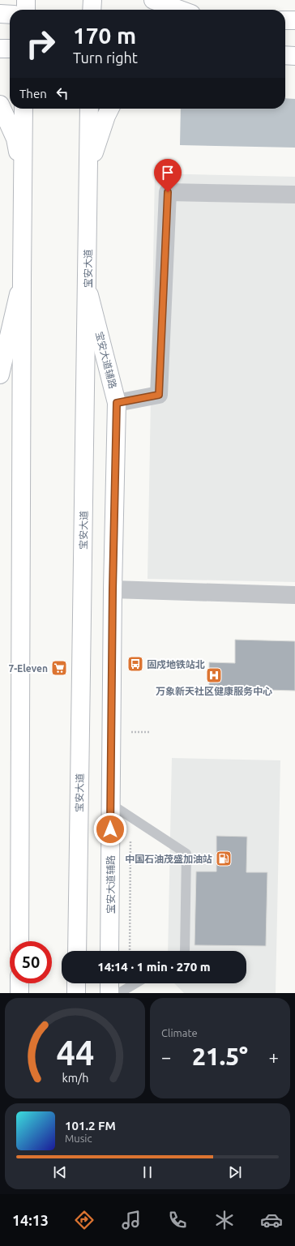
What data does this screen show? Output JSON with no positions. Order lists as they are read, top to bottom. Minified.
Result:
{"streets":{"main road":["宝安大道","宝安大道辅路"]},"crossings":[["宝安大道","宝安大道辅路"]],"places":{"bus stop":["固戍地铁站北"],"supermarket":["7-Eleven"],"hospital":["万象新天社区健康服务中心"],"fuel station":["中国石油茂盛加油站"]},"page":{"turn":["170 m","Turn right"],"then":"Then","limit":"50","trip":"14:14 · 1 min · 270 m","tile":"Climate","heat":["−","21.5°","+"],"song":["101.2 FM","Music"],"tabs":"14:13","gauge":["44","km/h"]}}
